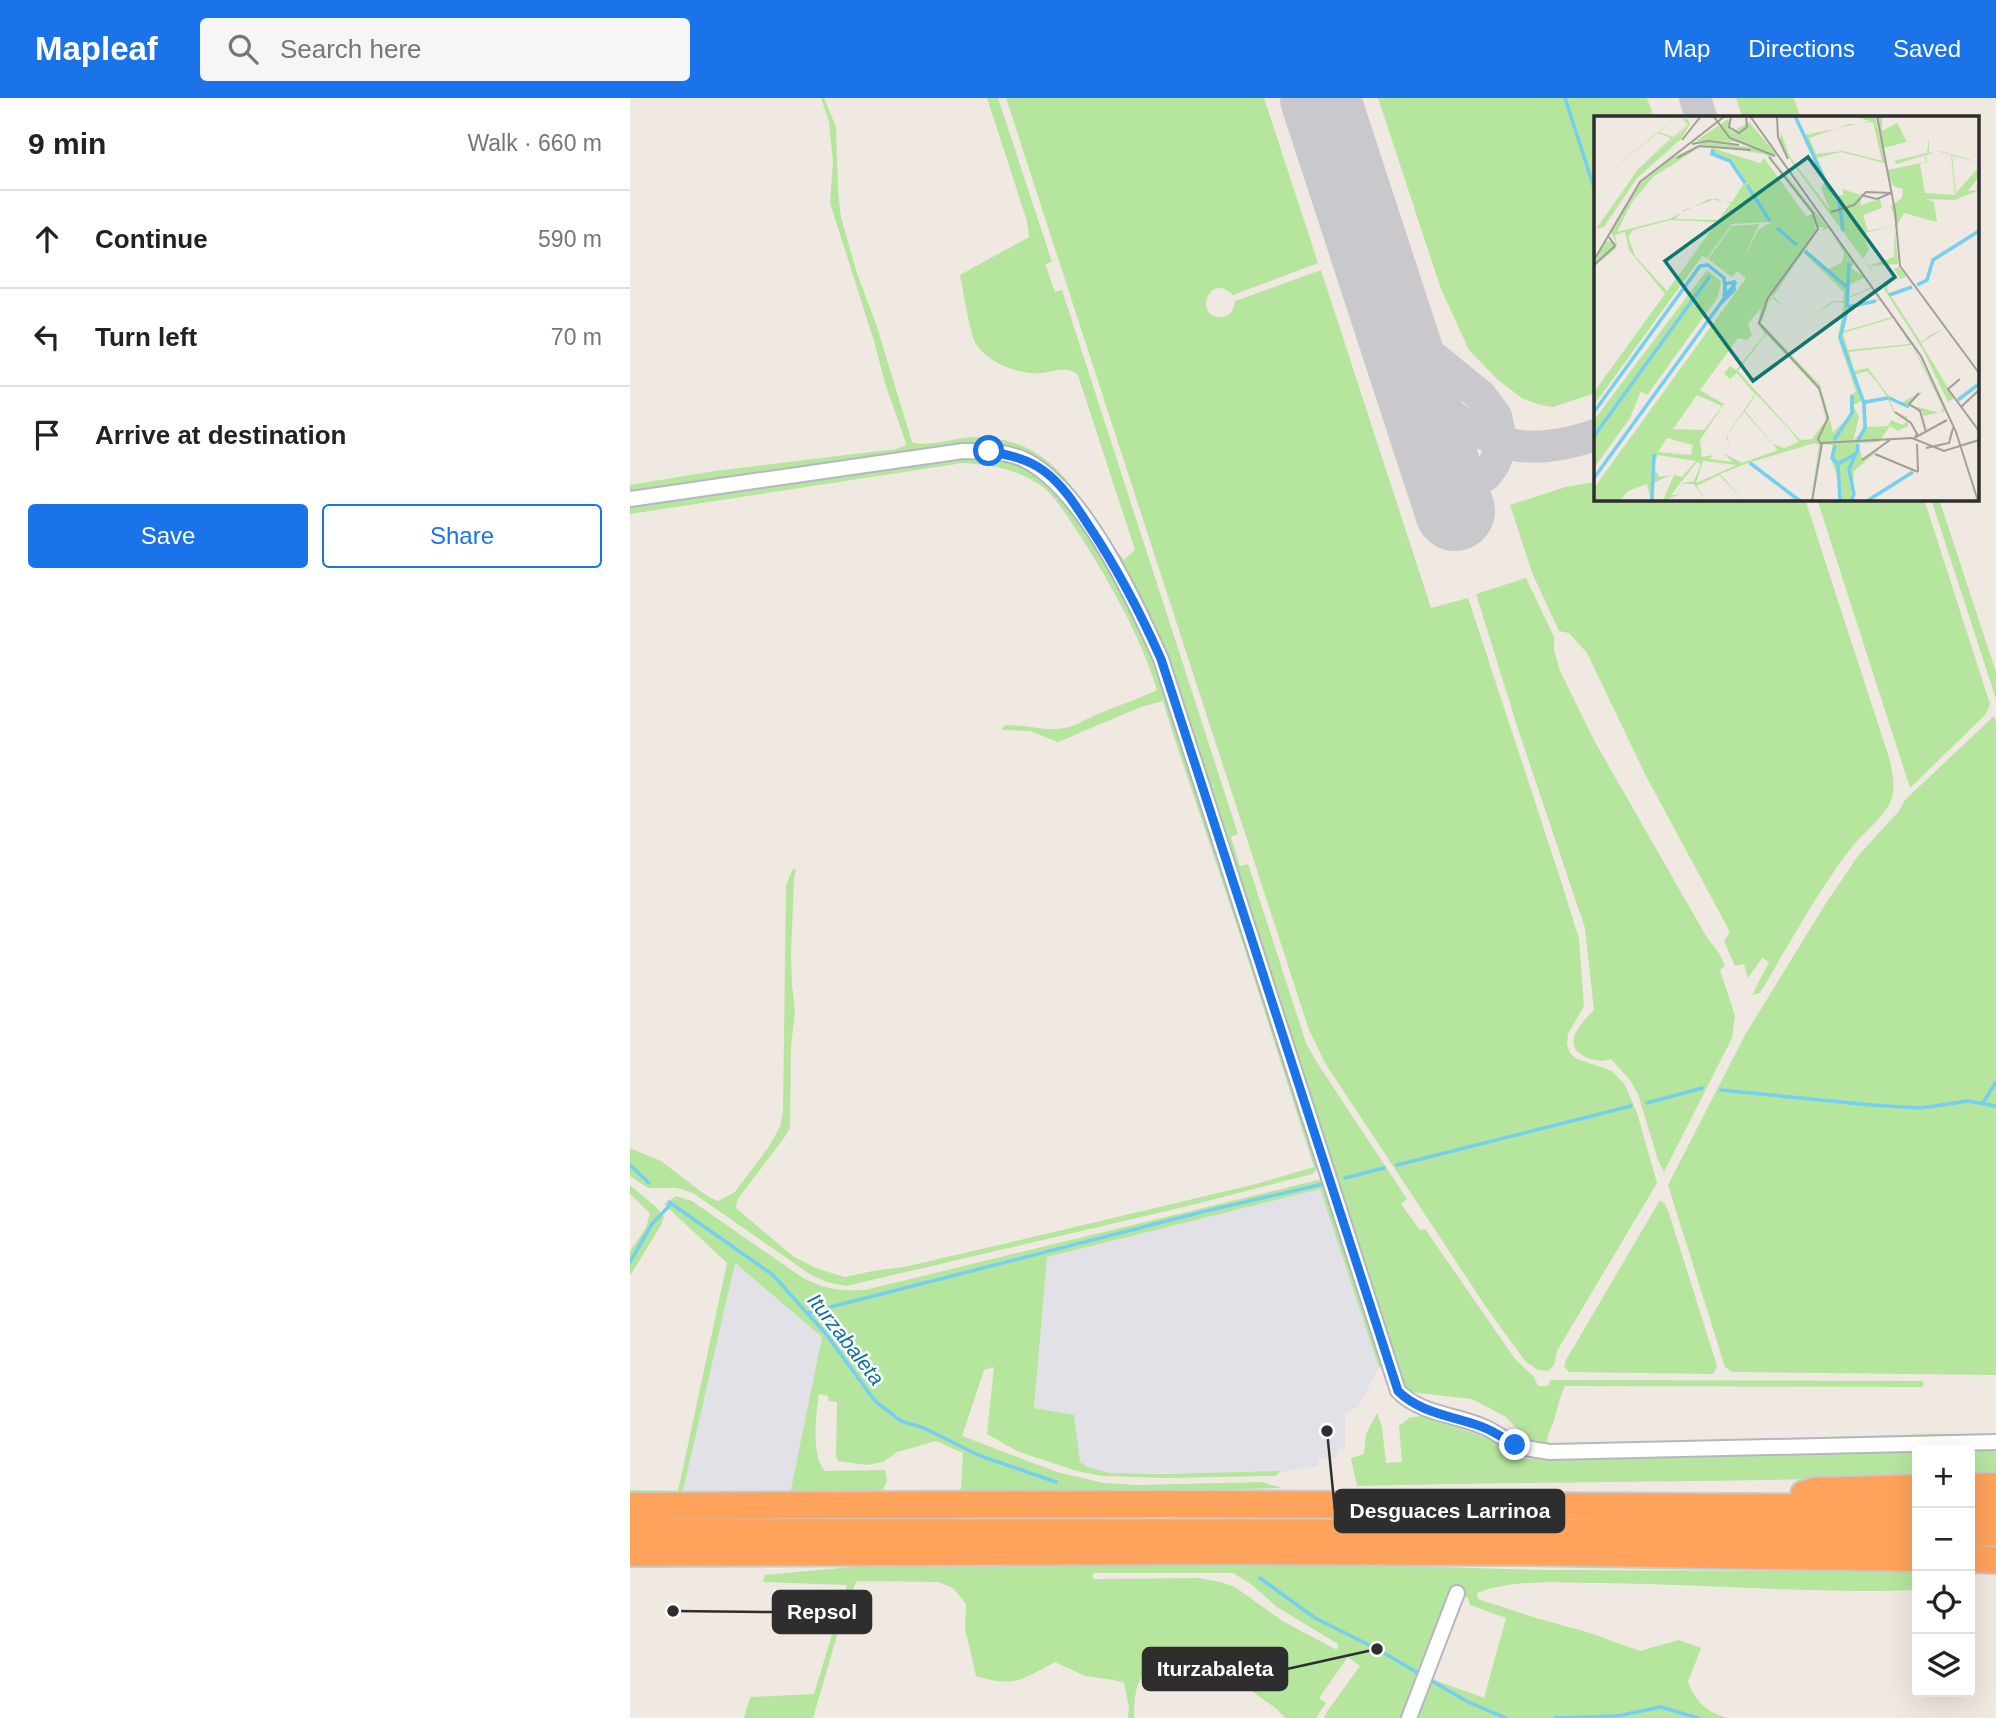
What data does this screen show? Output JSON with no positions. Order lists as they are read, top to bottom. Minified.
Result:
{"water":["Iturzabaleta"],"places":["Desguaces Larrinoa","Repsol","Iturzabaleta"],"page":{"header":"Mapleaf","search":"Search here","nav":["Map","Directions","Saved"],"heading":["9 min","Walk · 660 m"],"list":[["Continue","590 m"],["Turn left","70 m"],"Arrive at destination"],"buttons":["Save","Share"],"map_buttons":["+","−"]}}
